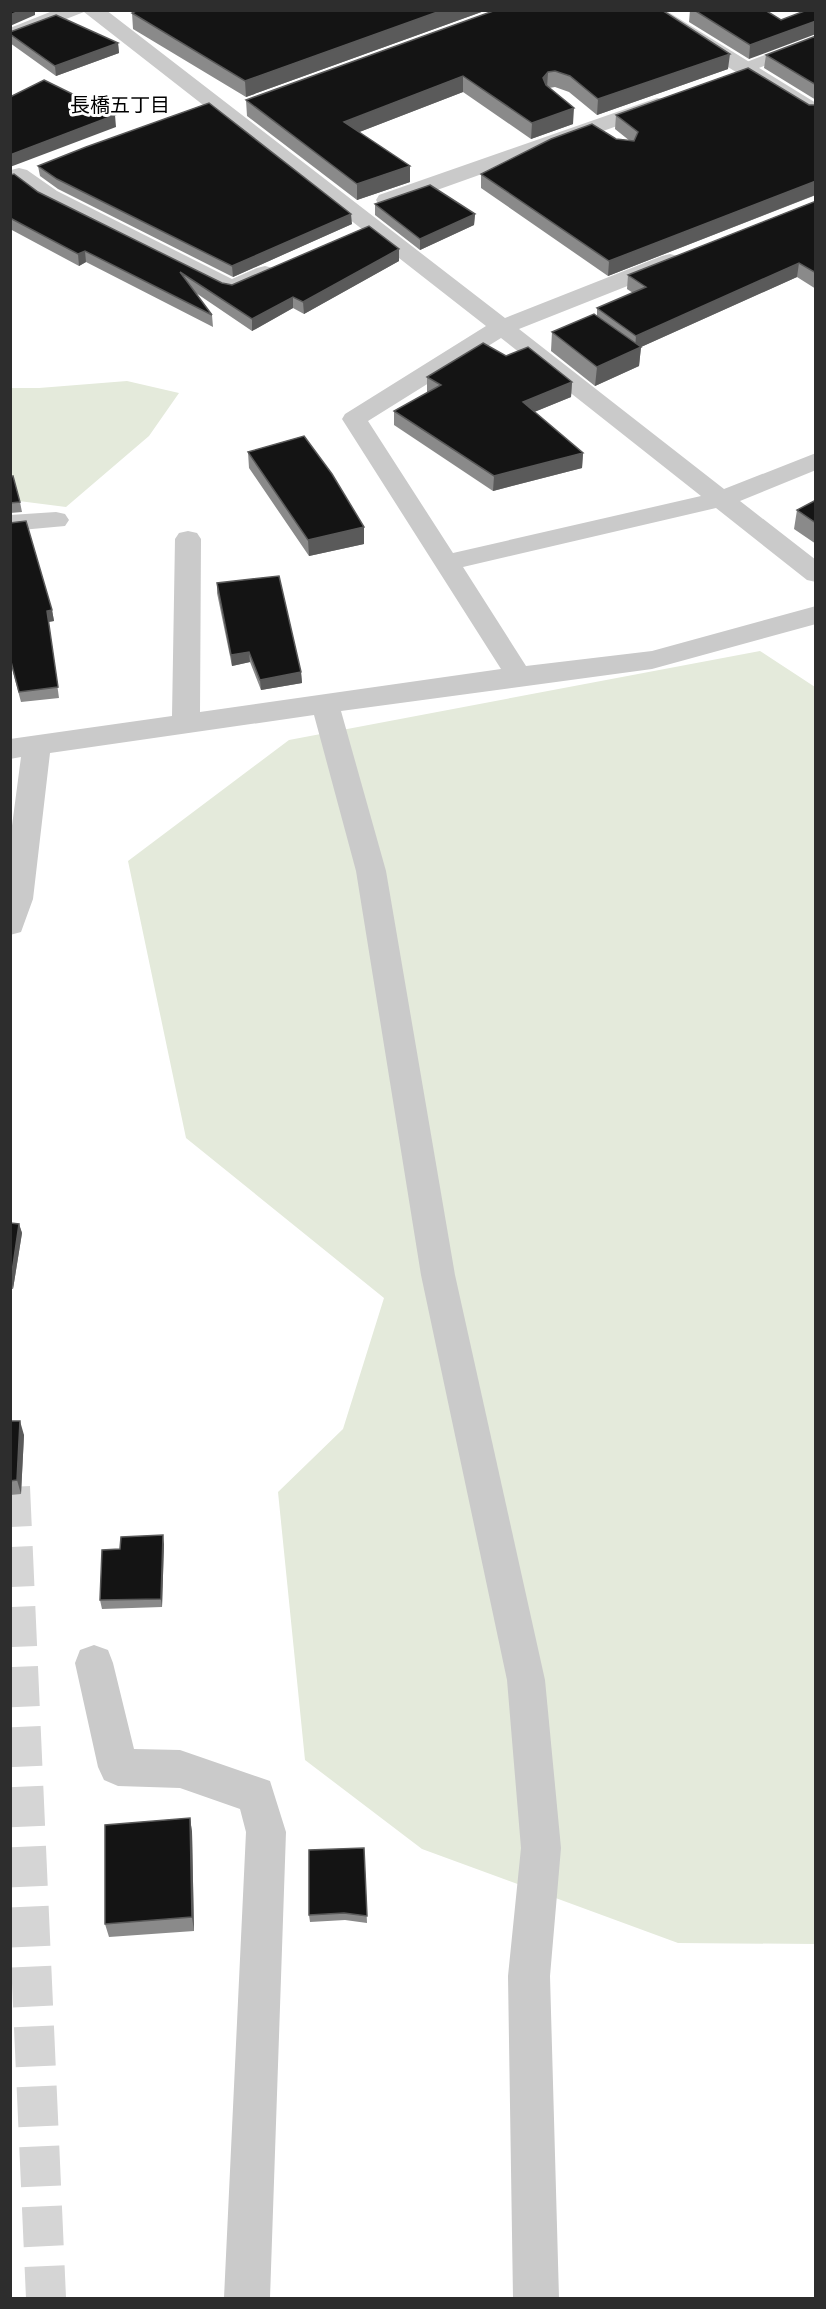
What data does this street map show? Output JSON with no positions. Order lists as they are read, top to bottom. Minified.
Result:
{"districts":["長橋五丁目"]}
